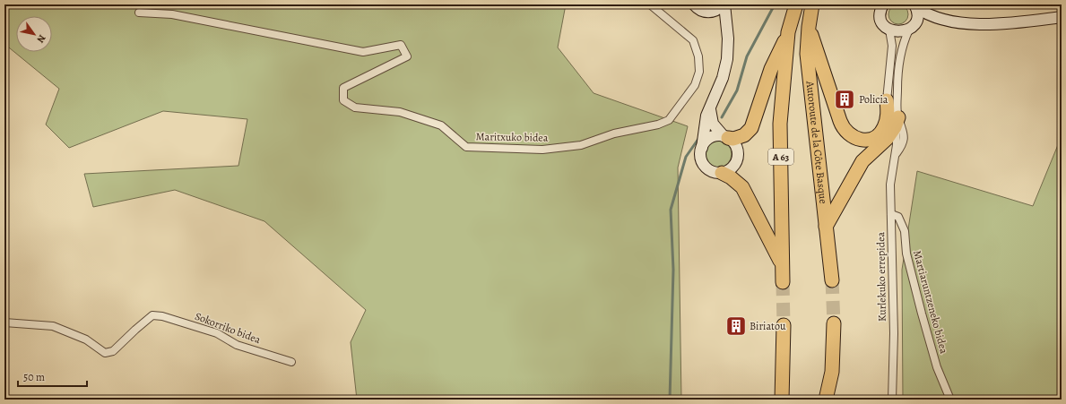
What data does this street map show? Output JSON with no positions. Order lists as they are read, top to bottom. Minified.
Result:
{"streets":{"highway":["Autoroute de la Côte Basque","A 63"],"street":["Maritxuko bidea","Kurlekuko errepidea","Martiaruntzeneko bidea","Sokorriko bidea"]},"crossings":[["Kurlekuko errepidea","Martiaruntzeneko bidea"]],"places":{"building":["Policia","Biriatou"]},"scale_bar":"50 m","north":"bottom right"}
